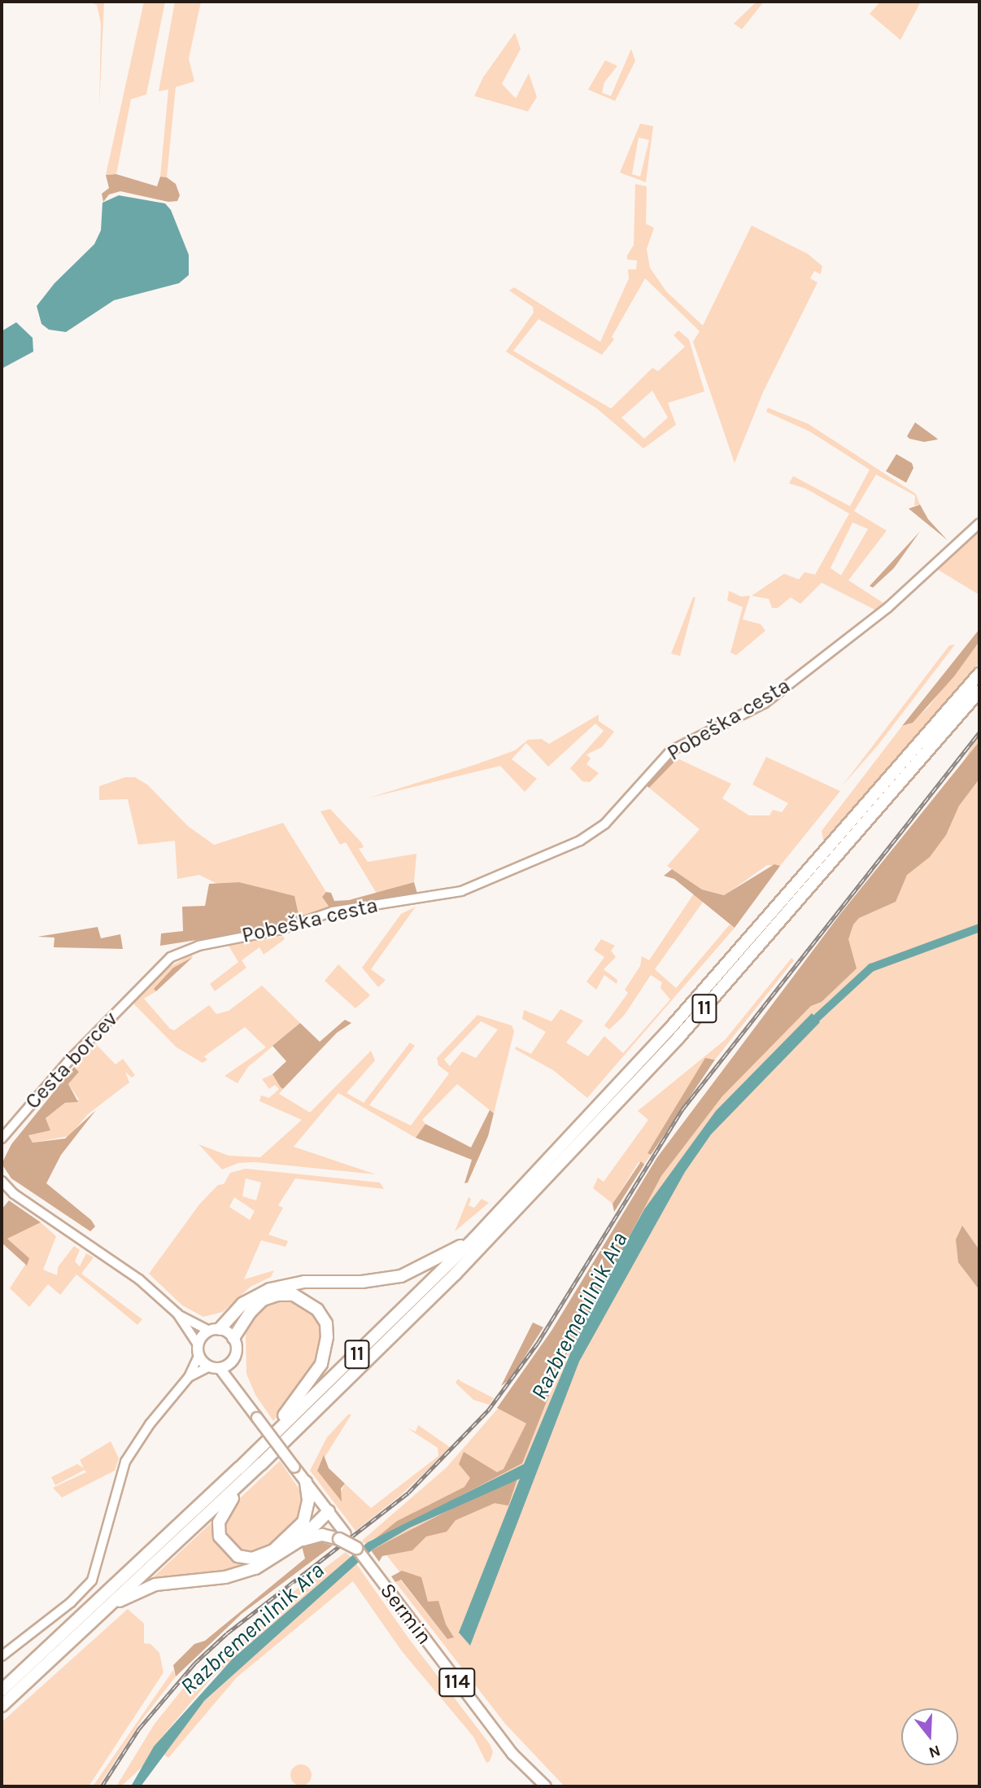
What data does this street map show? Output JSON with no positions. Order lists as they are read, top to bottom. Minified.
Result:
{"streets":{"highway":["11"],"main road":["Sermin","114"],"street":["Pobeška cesta","Cesta borcev"]},"crossings":[["Pobeška cesta","Cesta borcev"]],"water":["Razbremenilnik Ara"],"north":"bottom"}
